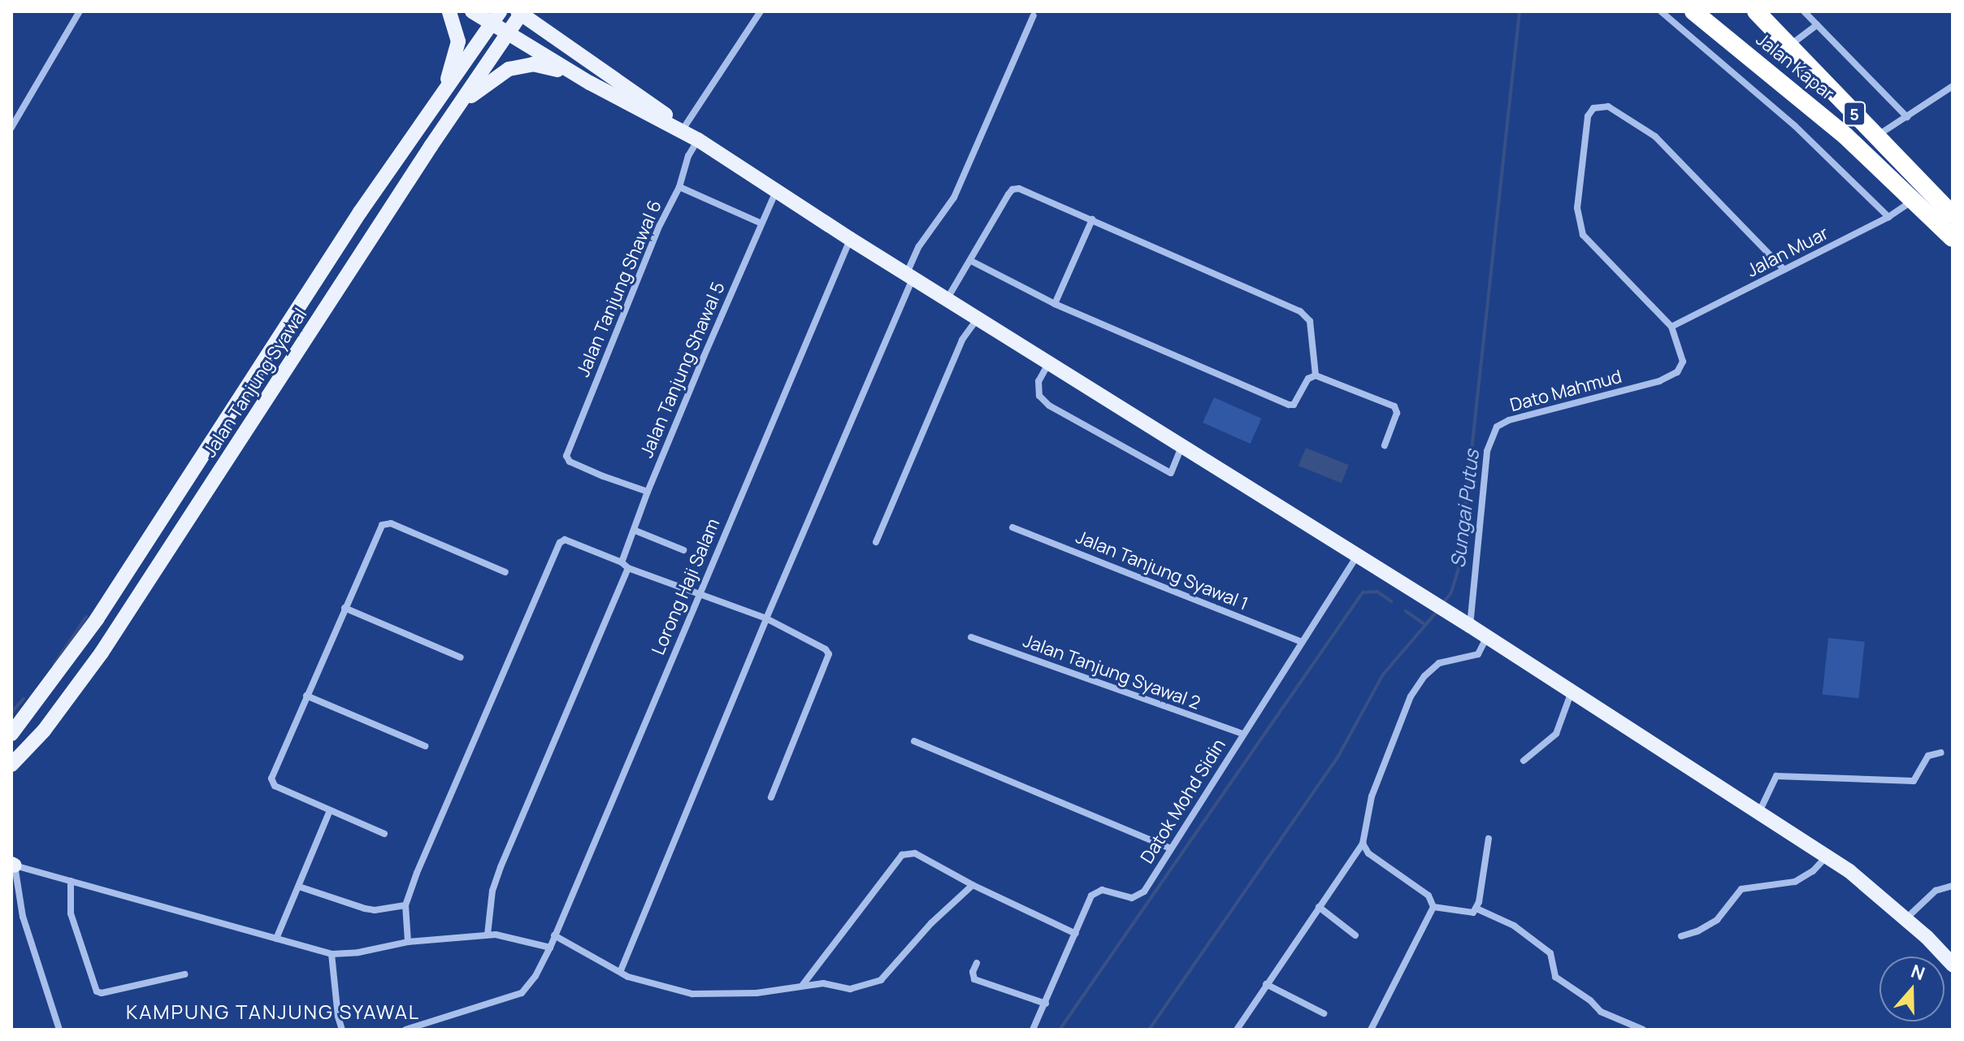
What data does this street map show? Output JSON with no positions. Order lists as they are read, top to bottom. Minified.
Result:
{"streets":{"highway":["Jalan Kapar","5"],"main road":["Jalan Tanjung Syawal"],"street":["Jalan Muar","Jalan Tanjung Shawal 6","Jalan Tanjung Shawal 5","Dato Mahmud","Jalan Tanjung Syawal 1","Lorong Haji Salam","Jalan Tanjung Syawal 2","Datok Mohd Sidin"]},"crossings":[["Jalan Kapar","Jalan Muar"],["Jalan Muar","Dato Mahmud"],["Jalan Tanjung Shawal 6","Jalan Tanjung Shawal 5"],["Jalan Tanjung Syawal 1","Datok Mohd Sidin"],["Jalan Tanjung Syawal 2","Datok Mohd Sidin"]],"districts":["KAMPUNG TANJUNG SYAWAL"],"water":["Sungai Putus"],"north":"top"}
